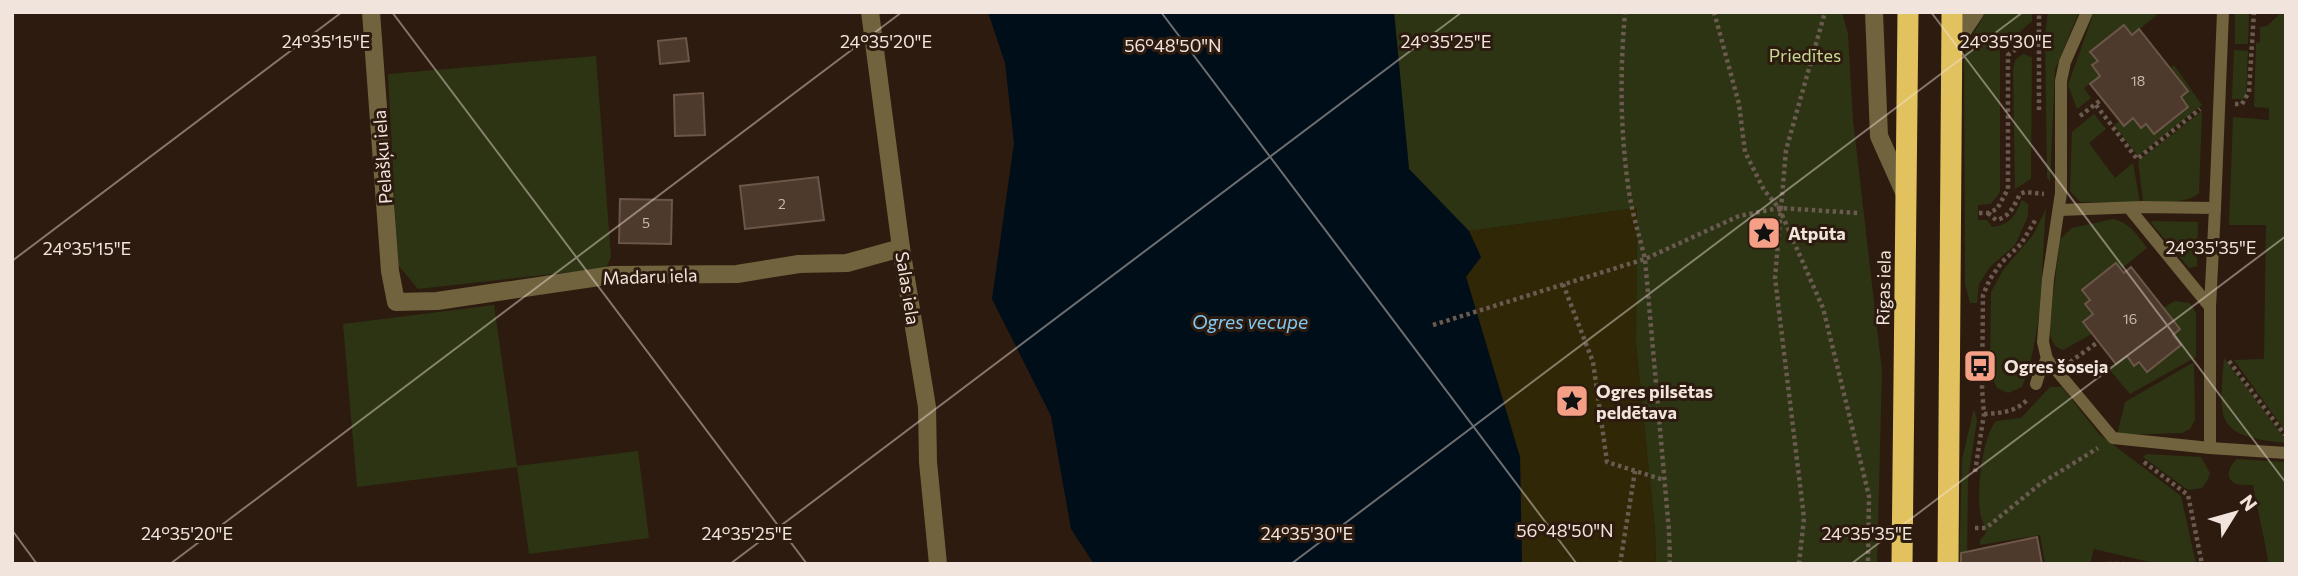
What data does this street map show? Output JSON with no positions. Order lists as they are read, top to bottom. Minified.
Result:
{"streets":{"highway":["Rīgas iela"],"street":["Pelašķu iela","Madaru iela","Salas iela"]},"crossings":[["Pelašķu iela","Madaru iela"],["Madaru iela","Salas iela"]],"water":["Ogres vecupe"],"parks":["Priedītes"],"places":{"place":["Atpūta","Ogres pilsētas peldētava"],"bus stop":["Ogres šoseja"]},"house_numbers":["18","2","5","16"],"north":"top right","coordinates":["24°35'15\"E","24°35'25\"E","24°35'30\"E","24°35'20\"E","56°48'50\"N","24°35'35\"E"]}
